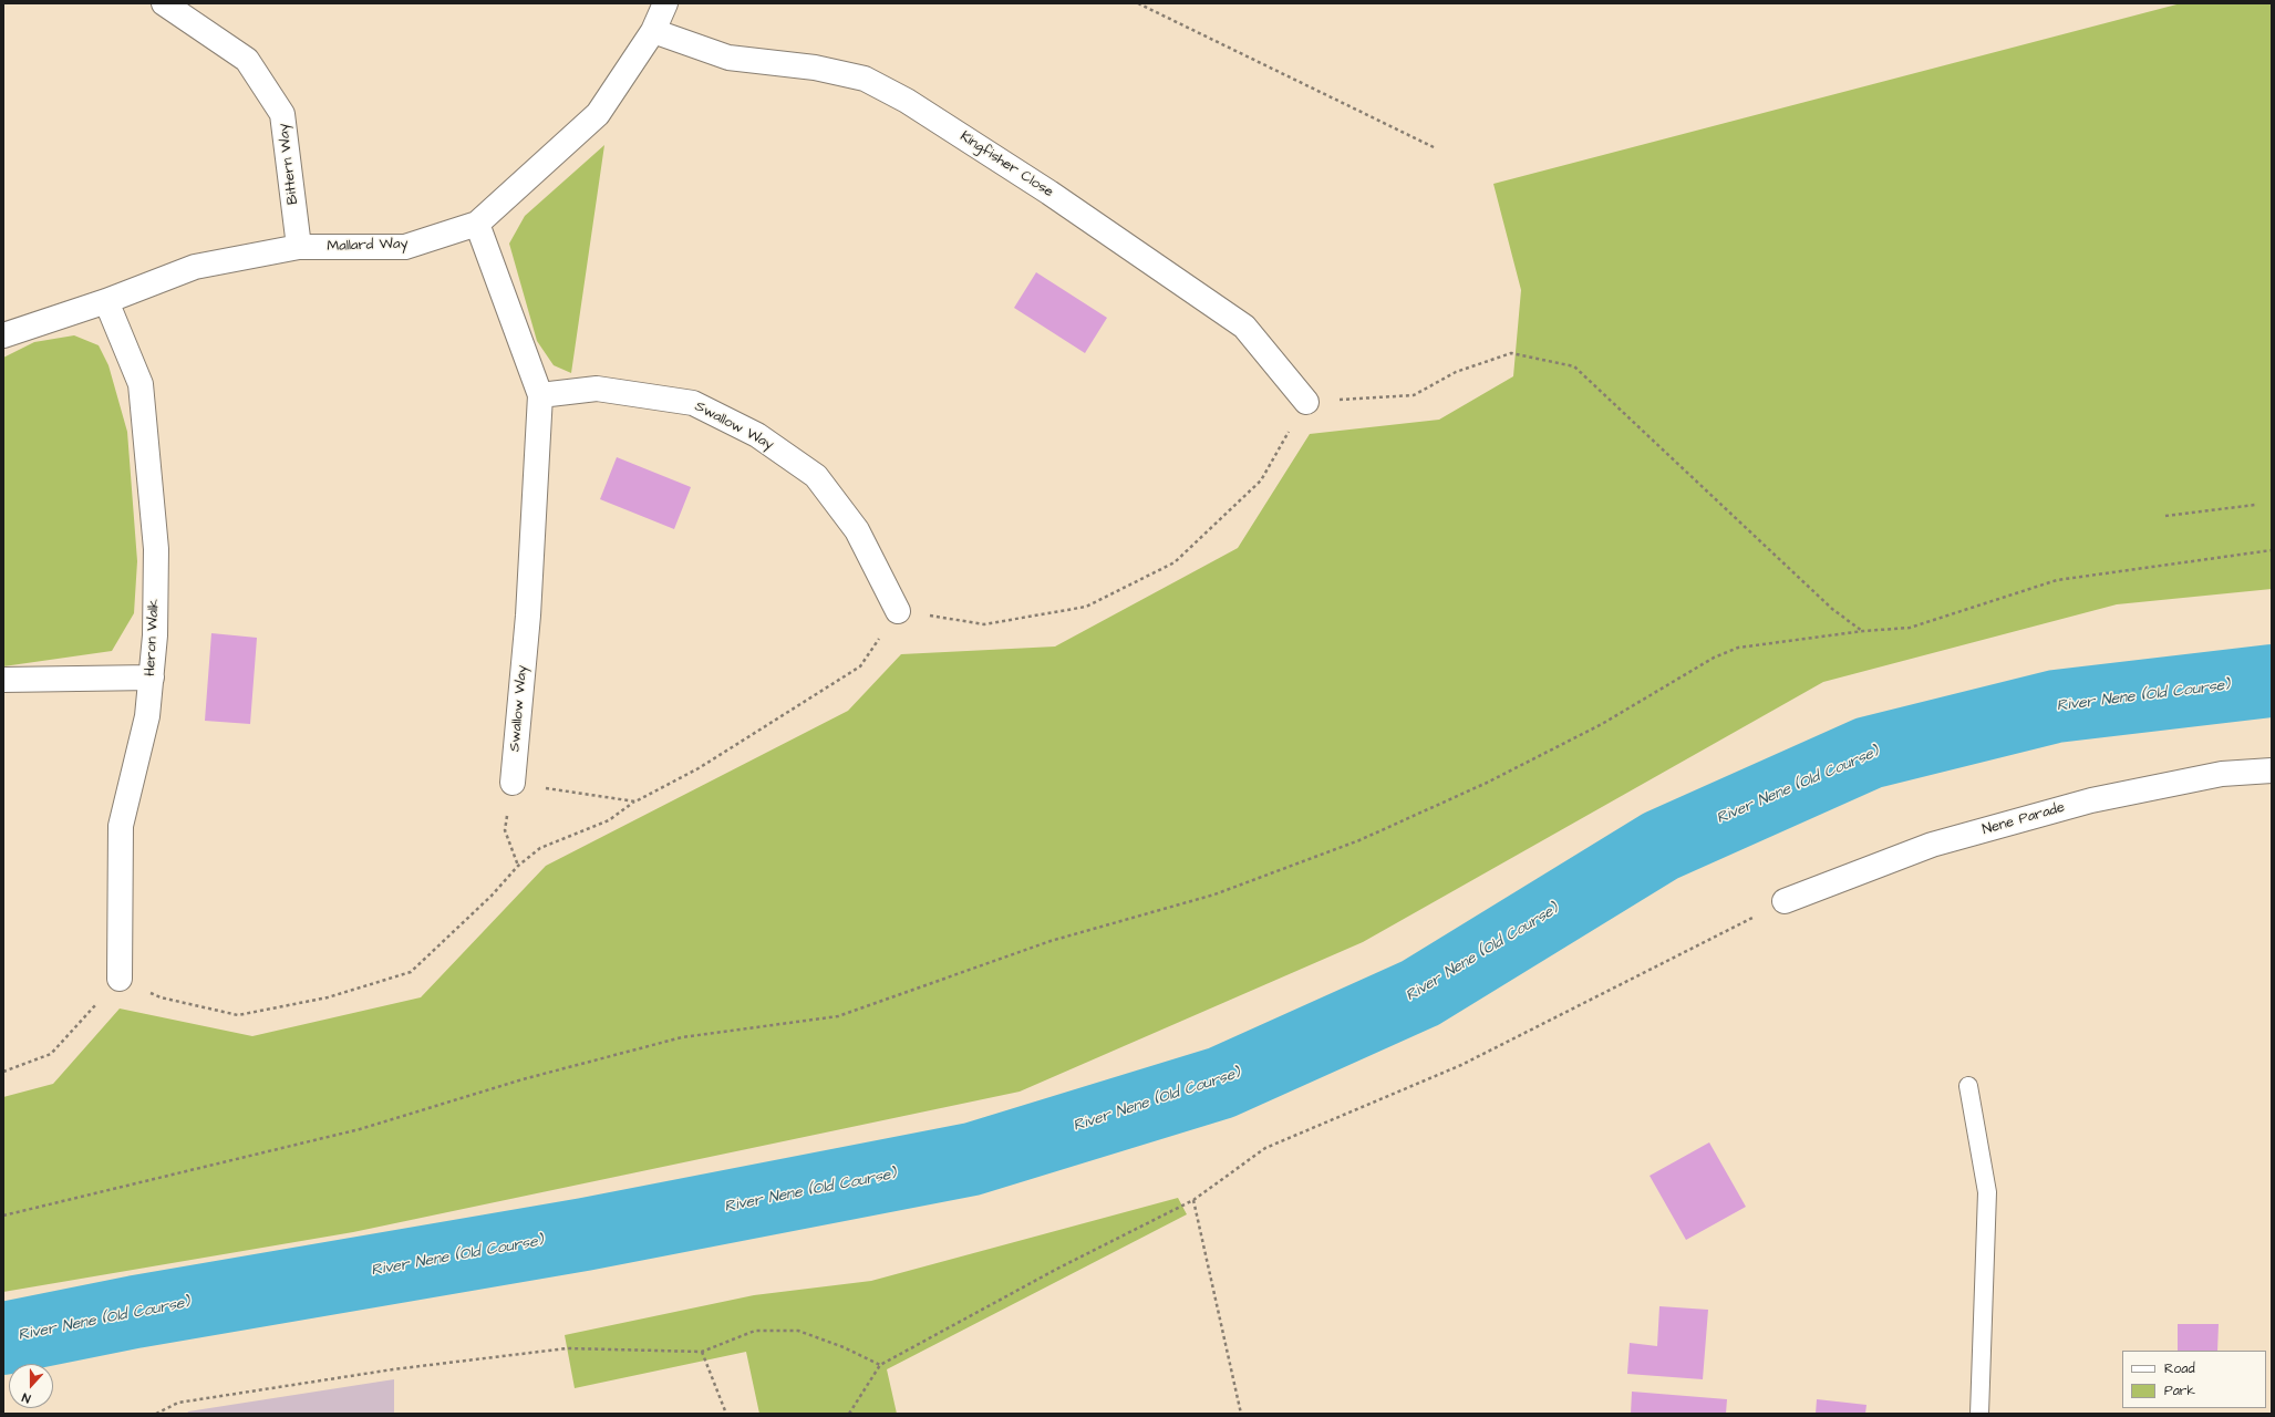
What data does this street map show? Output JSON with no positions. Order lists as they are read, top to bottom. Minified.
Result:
{"streets":{"street":["Bittern Way","Kingfisher Close","Mallard Way","Swallow Way","Heron Walk","Nene Parade"]},"crossings":[["Bittern Way","Mallard Way"],["Kingfisher Close","Mallard Way"],["Mallard Way","Swallow Way"],["Mallard Way","Heron Walk"]],"water":["River Nene (Old Course)"],"legend":["Road","Park"],"north":"bottom"}
